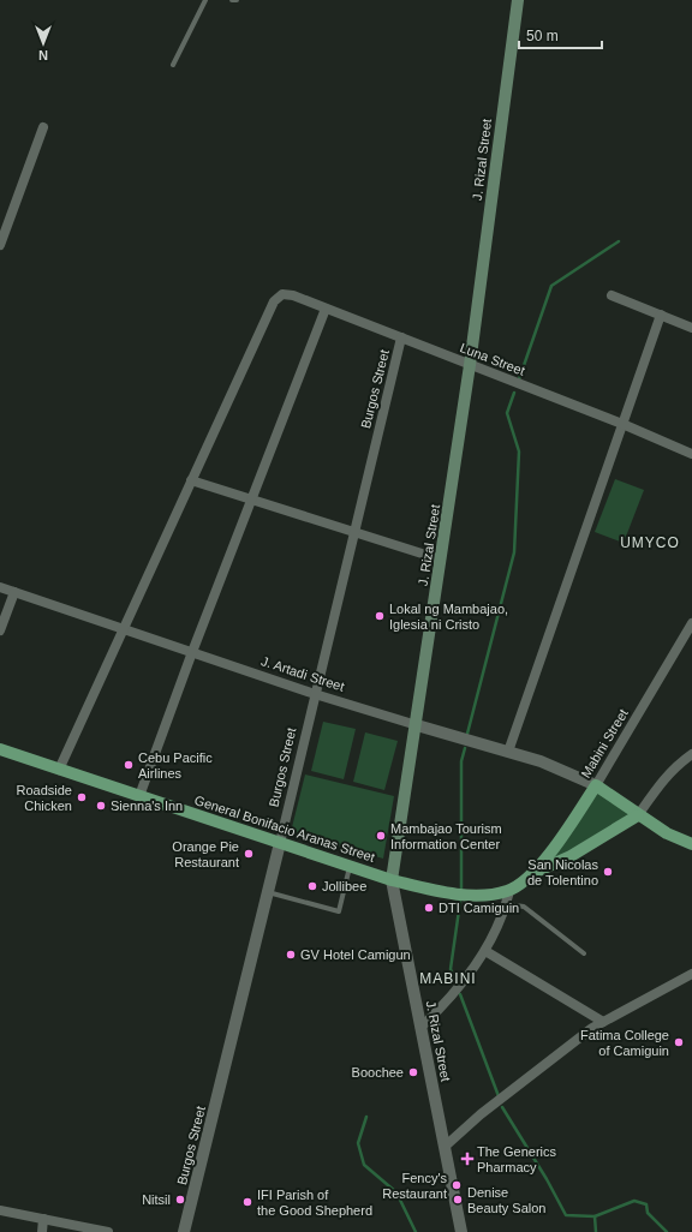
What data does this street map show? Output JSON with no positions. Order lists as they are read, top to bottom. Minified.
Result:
{"streets":{"main road":["J. Rizal Street","Mabini Street","General Bonifacio Aranas Street"],"street":["Luna Street","Burgos Street","J. Artadi Street"]},"crossings":[["J. Rizal Street","Luna Street"],["J. Rizal Street","J. Artadi Street"],["J. Rizal Street","General Bonifacio Aranas Street"],["Luna Street","Burgos Street"],["Burgos Street","J. Artadi Street"],["Burgos Street","General Bonifacio Aranas Street"],["J. Artadi Street","Mabini Street"],["Mabini Street","General Bonifacio Aranas Street"]],"districts":["UMYCO","MABINI"],"places":{"other":["Lokal ng Mambajao, Iglesia ni Cristo","Cebu Pacific Airlines","Roadside Chicken","Sienna's Inn","Mambajao Tourism Information Center","Orange Pie Restaurant","San Nicolas de Tolentino","Jollibee","DTI Camiguin","GV Hotel Camigun","Fatima College of Camiguin","Boochee","Fency's Restaurant","Nitsil","Denise Beauty Salon","IFI Parish of the Good Shepherd"],"health":["The Generics Pharmacy"]},"scale_bar":"50 m","north":"bottom"}
